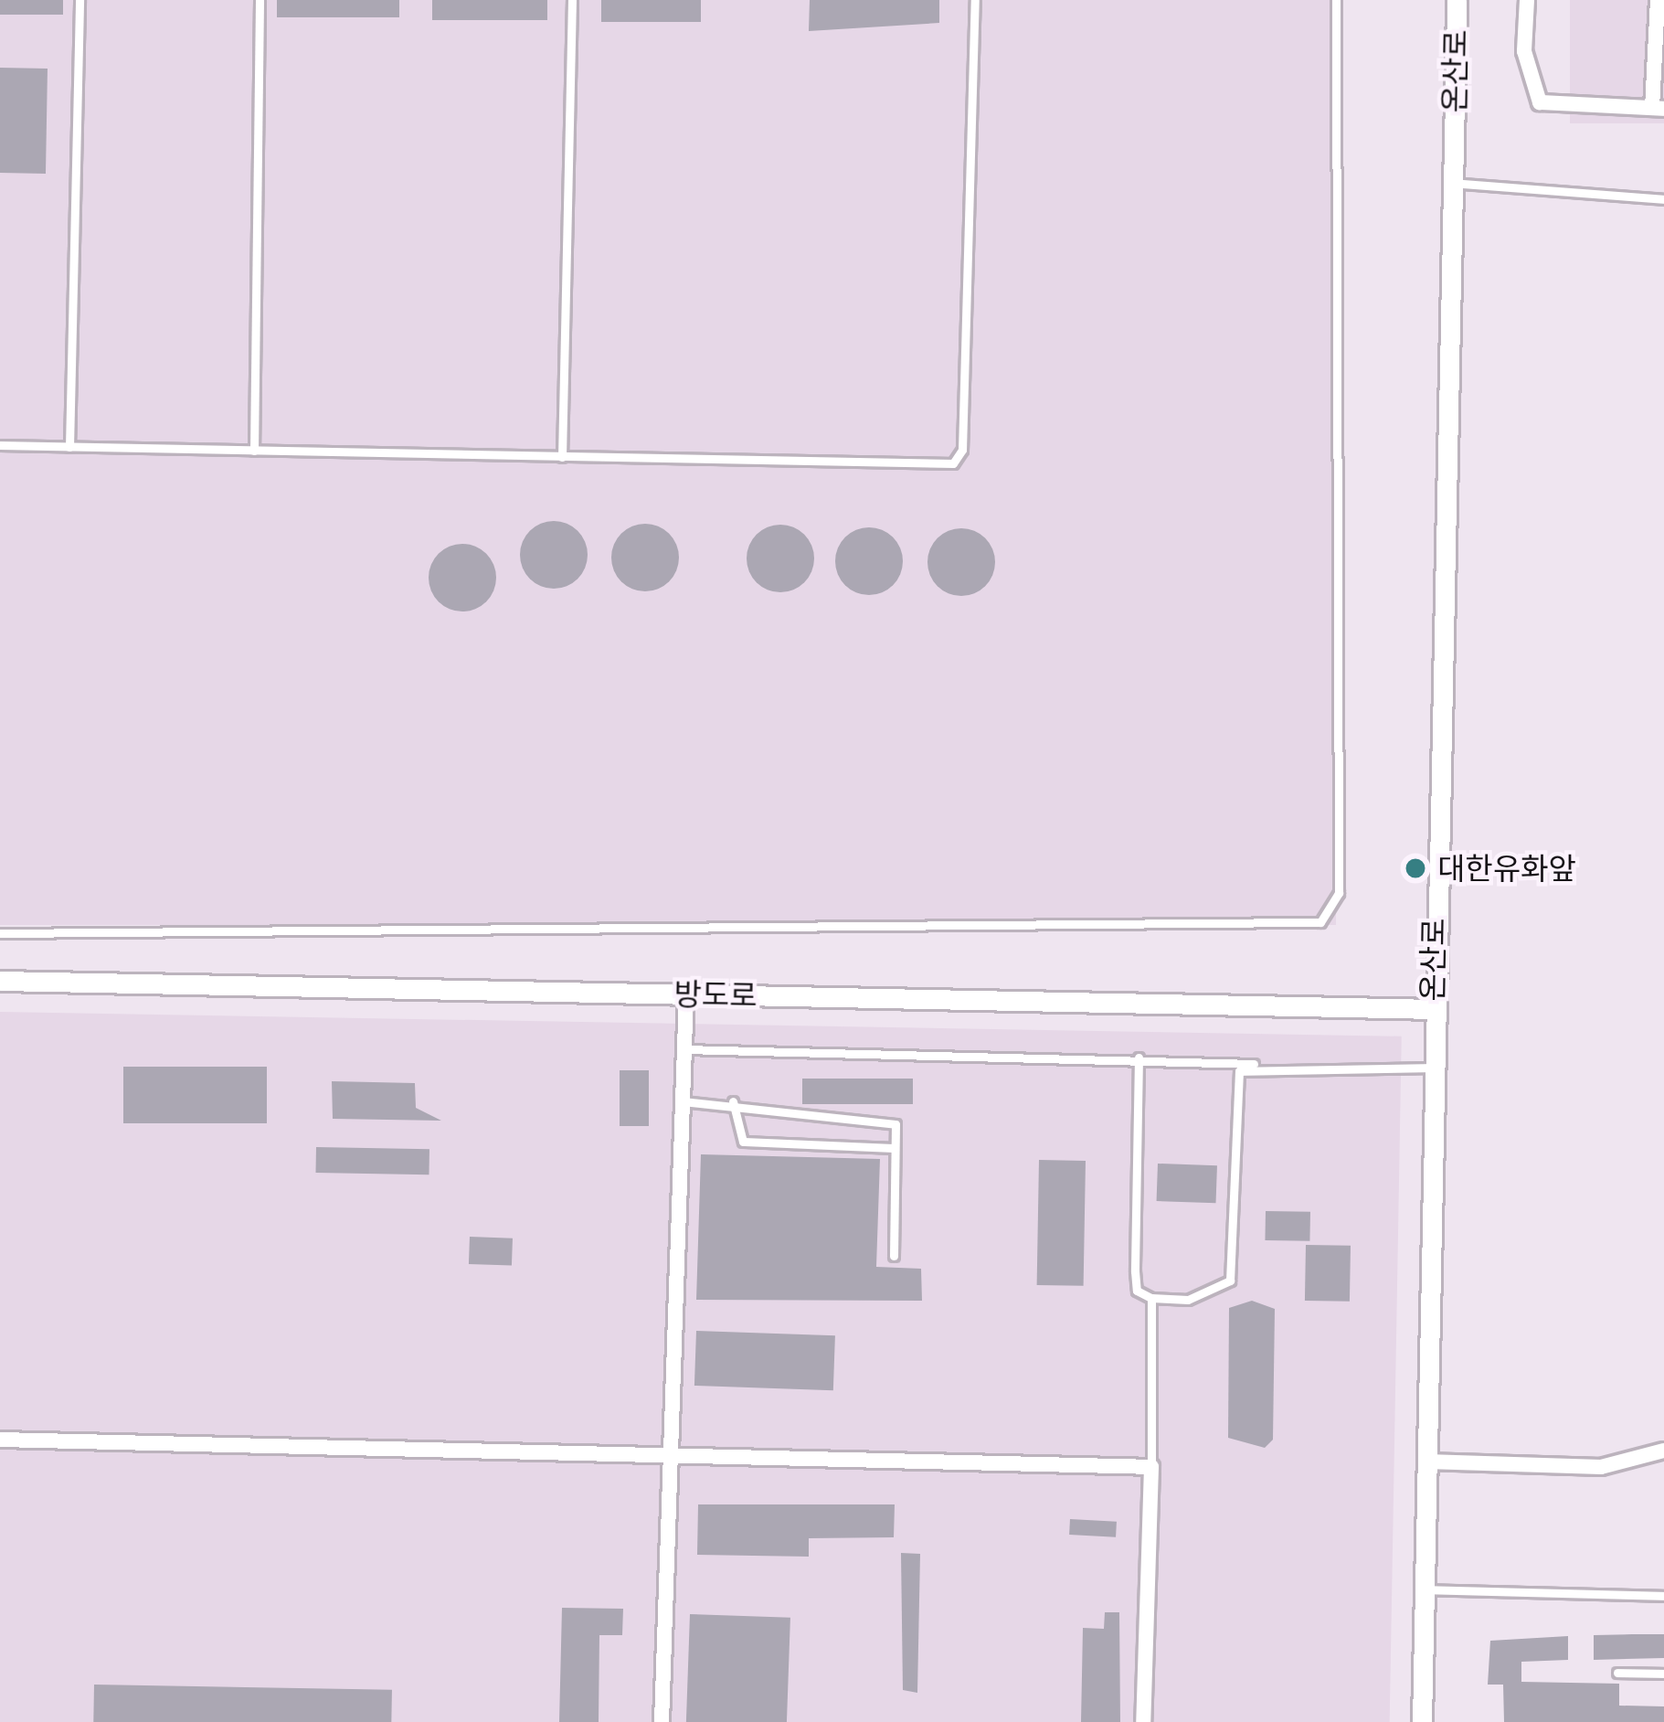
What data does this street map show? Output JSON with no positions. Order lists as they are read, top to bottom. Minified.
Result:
{"streets":{"street":["온산로","방도로"]},"crossings":[["온산로","방도로"]],"places":["대한유화앞"]}
